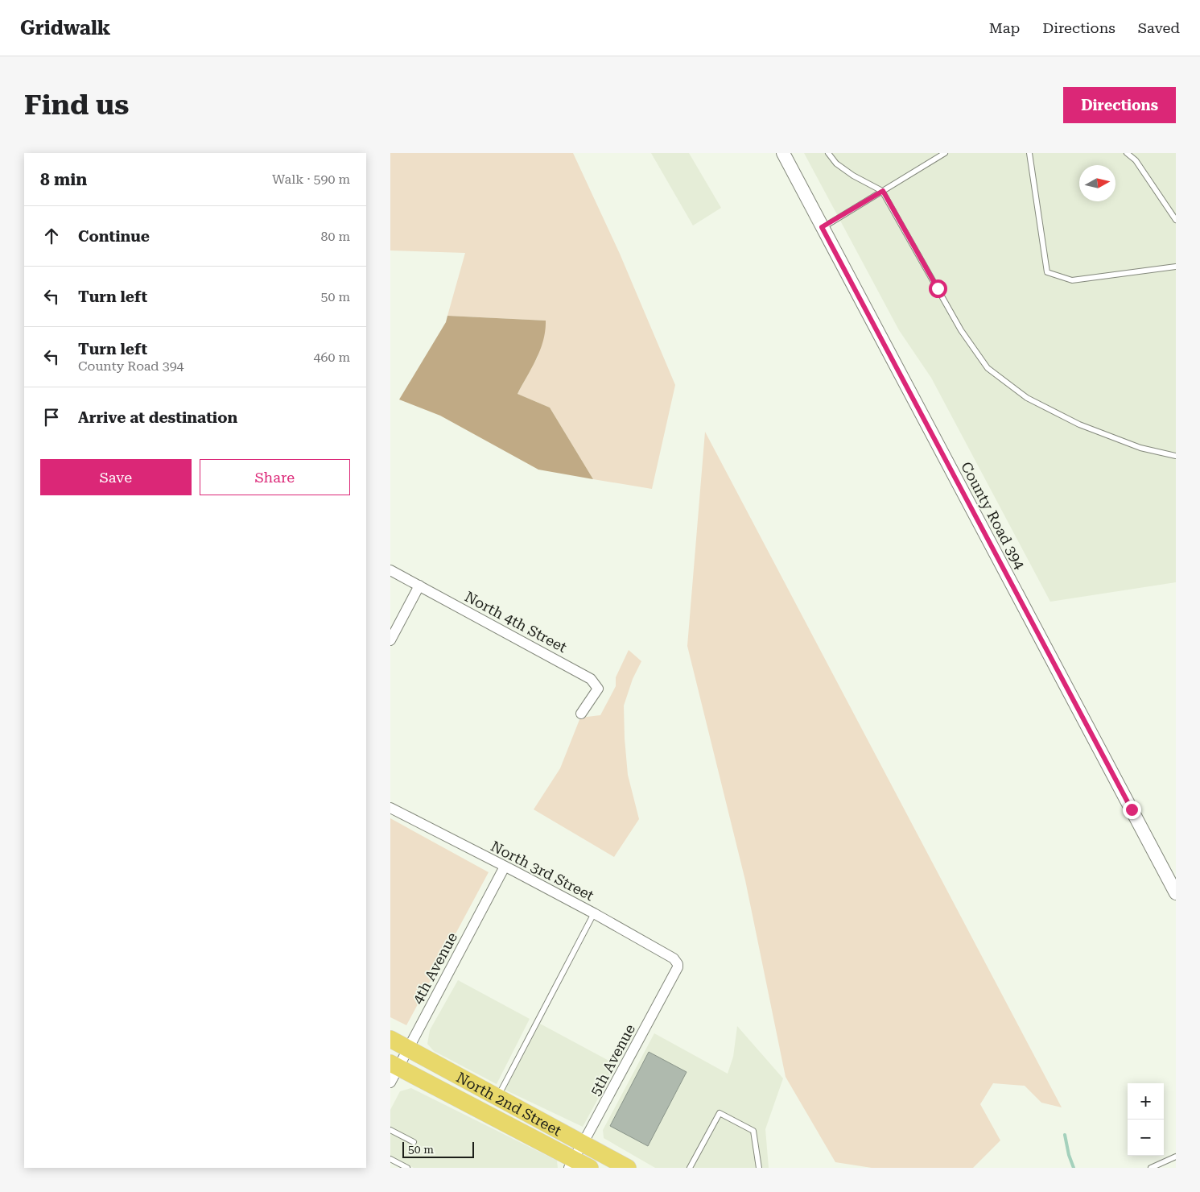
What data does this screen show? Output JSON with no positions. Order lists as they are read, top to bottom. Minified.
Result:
{"streets":{"highway":["North 2nd Street"],"street":["County Road 394","North 4th Street","North 3rd Street","4th Avenue","5th Avenue"]},"crossings":[["North 3rd Street","4th Avenue"],["North 3rd Street","5th Avenue"],["4th Avenue","North 2nd Street"],["5th Avenue","North 2nd Street"]],"scale_bar":"50 m","north":"right","page":{"header":"Gridwalk","nav":["Map","Directions","Saved"],"buttons":["Directions",["Save","Share"]],"title":"Find us","heading":["8 min","Walk · 590 m"],"list":[["Continue","80 m"],["Turn left","50 m"],["Turn left","County Road 394","460 m"],"Arrive at destination"],"map_buttons":["+","−"],"scale":"50 m"}}
